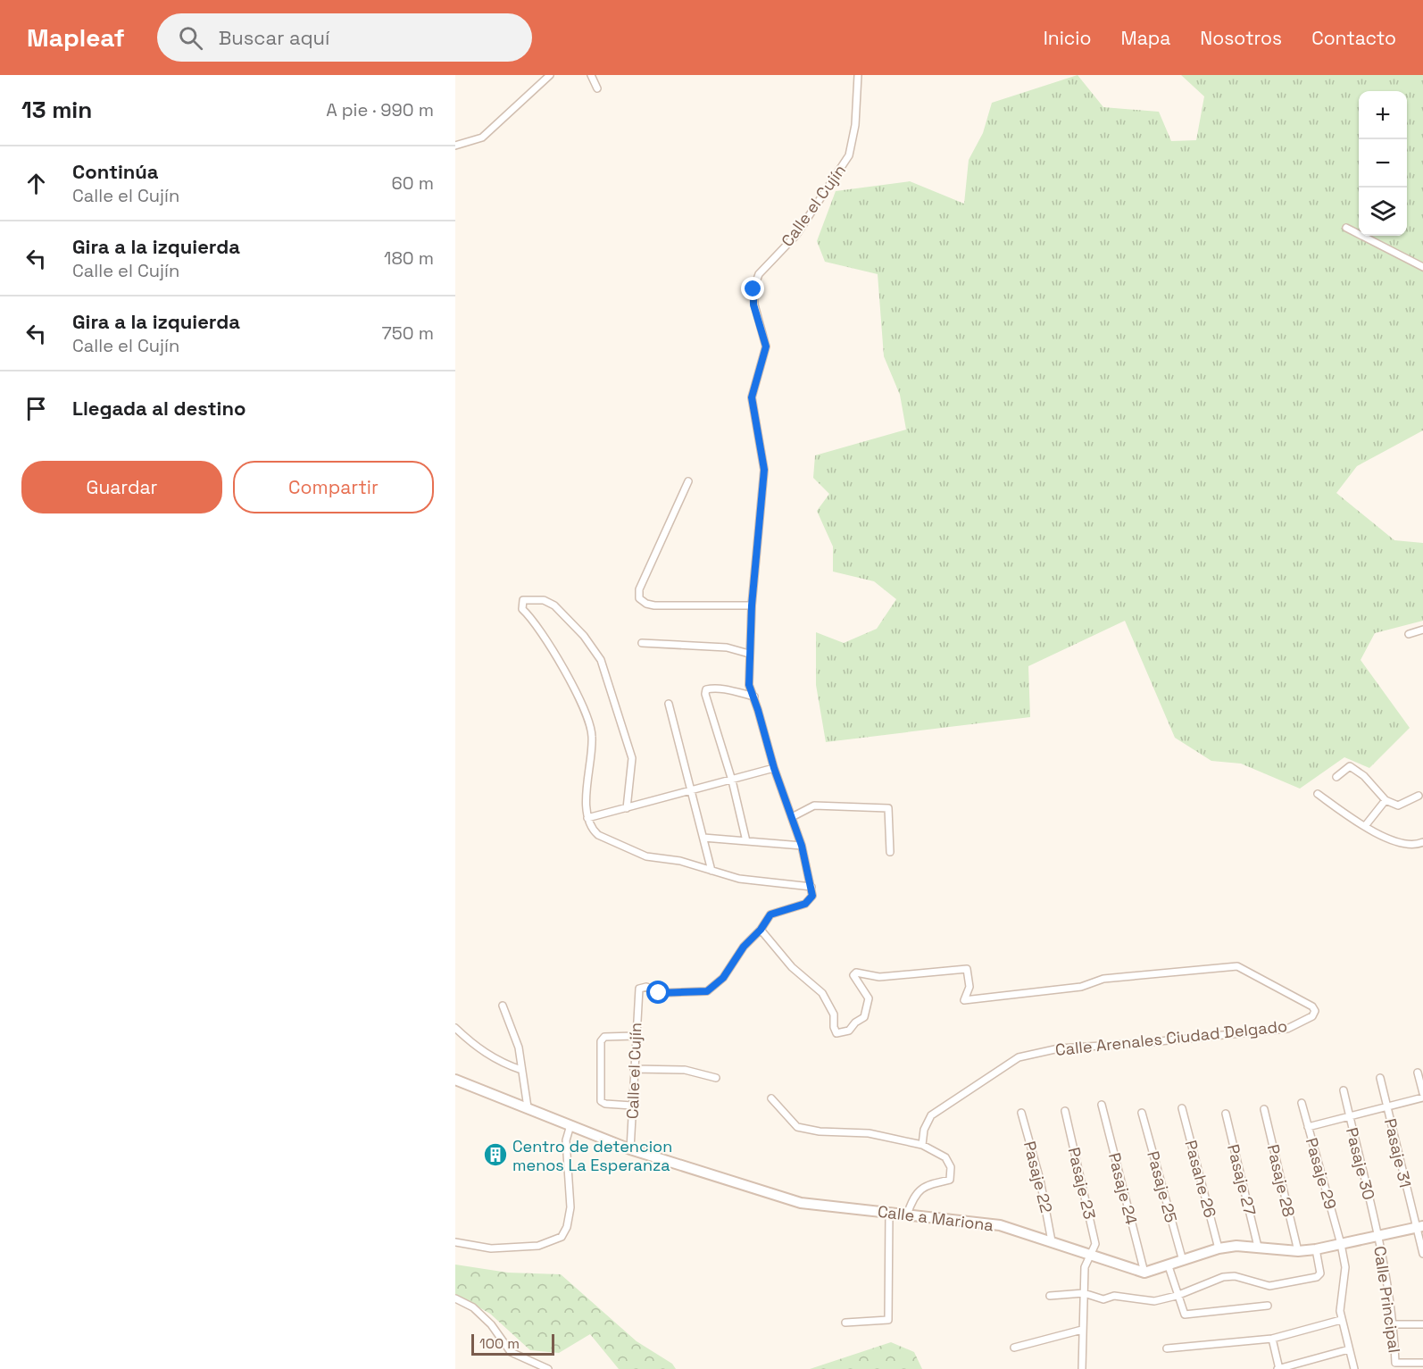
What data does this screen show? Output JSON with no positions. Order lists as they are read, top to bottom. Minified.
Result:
{"streets":{"main road":["Calle a Mariona"],"street":["Calle el Cujín","Calle Arenales Ciudad Delgado","Pasaje 31","Pasaje 30","Pasaje 29","Pasaje 22","Pasahe 26","Pasaje 27","Pasaje 28","Pasaje 23","Pasaje 25","Pasaje 24","Calle Principal"]},"crossings":[["Calle el Cujín","Calle Arenales Ciudad Delgado"],["Calle el Cujín","Calle a Mariona"],["Pasaje 30","Calle Principal"],["Pasaje 22","Calle a Mariona"],["Pasaje 23","Calle a Mariona"],["Pasaje 24","Calle a Mariona"]],"places":{"building":["Centro de detencion menos La Esperanza"]},"scale_bar":"100 m","page":{"header":"Mapleaf","search":"Buscar aquí","nav":["Inicio","Mapa","Nosotros","Contacto"],"heading":["13 min","A pie · 990 m"],"map_buttons":["+","−"],"list":[["Continúa","Calle el Cujín","60 m"],["Gira a la izquierda","Calle el Cujín","180 m"],["Gira a la izquierda","Calle el Cujín","750 m"],"Llegada al destino"],"buttons":["Guardar","Compartir"],"scale":"100 m"}}
